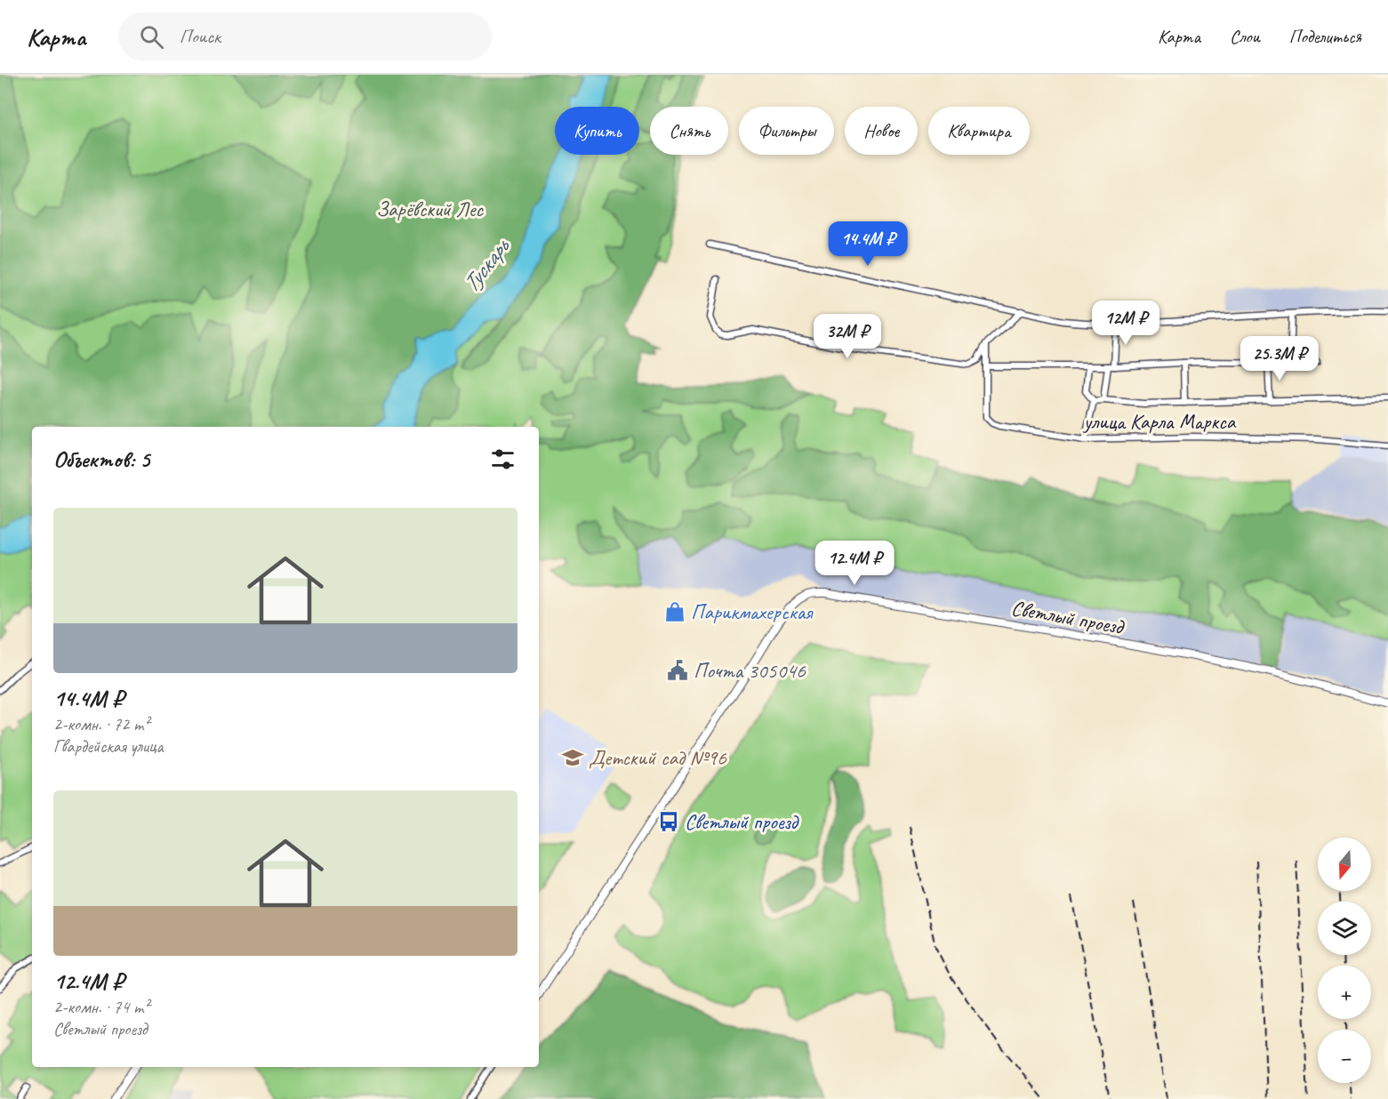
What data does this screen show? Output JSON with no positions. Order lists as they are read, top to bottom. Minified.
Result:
{"streets":{"street":["улица Карла Маркса","Светлый проезд"]},"water":["Тускарь"],"parks":["Зарёвский Лес"],"places":{"shop":["Парикмахерская"],"public building":["Почта 305046"],"school or university":["Детский сад №96"],"bus stop":["Светлый проезд"]},"north":"bottom","page":{"header":"Карта","search":"Поиск","nav":["Карта","Слои","Поделиться"],"chip":["Купить","Снять","Фильтры","Новое","Квартира"],"price":["14.4M ₽","12M ₽","32M ₽","25.3M ₽","12.4M ₽"],"heading":"Объектов: 5","list":[{"name":"14.4M ₽","note":"2-комн. · 72 m² · Гвардейская улица"},{"name":"12.4M ₽","note":"2-комн. · 74 m² · Светлый проезд"}],"map_buttons":["+","−"]}}
